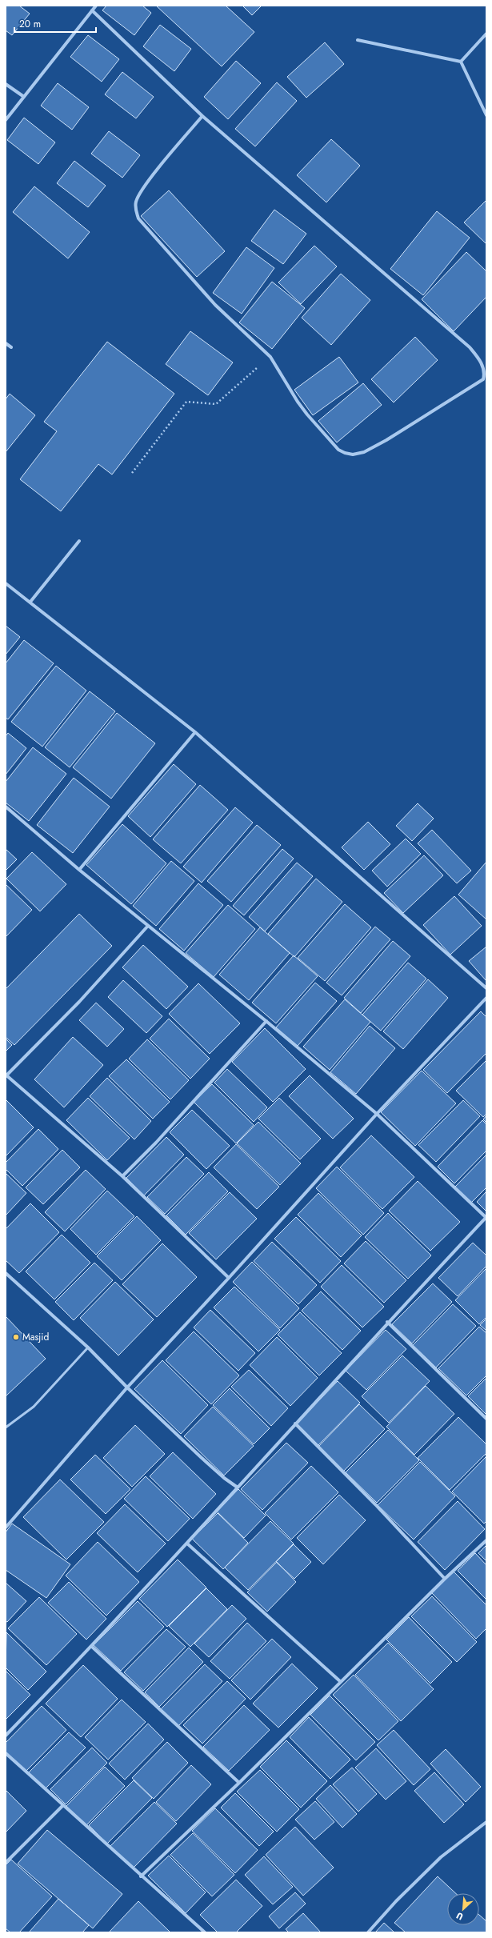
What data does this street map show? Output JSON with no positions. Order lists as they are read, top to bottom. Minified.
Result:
{"places":["Masjid"],"scale_bar":"20 m","north":"bottom left"}
